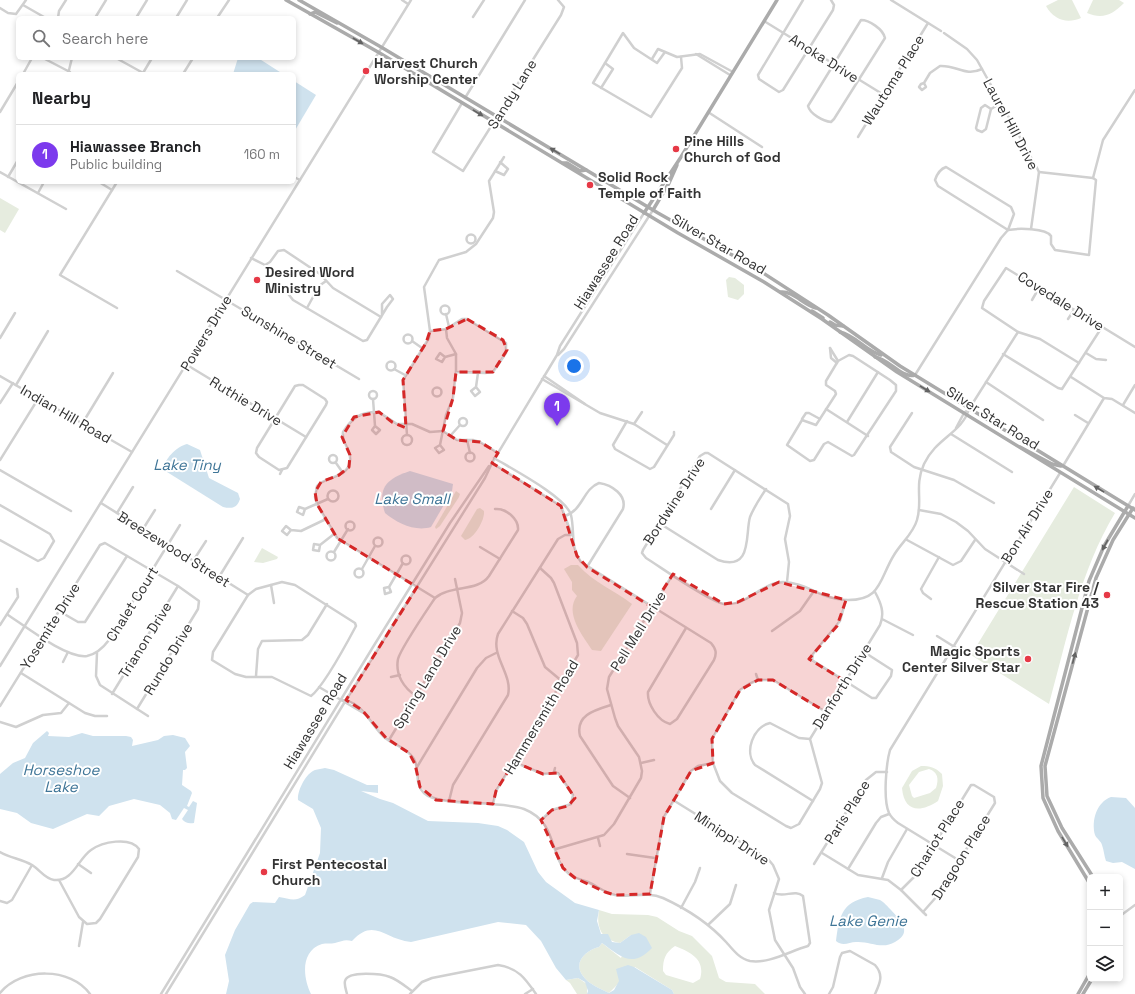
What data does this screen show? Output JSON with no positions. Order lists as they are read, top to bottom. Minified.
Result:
{"streets":{"main road":["Silver Star Road","Hiawassee Road"],"street":["Anoka Drive","Wautoma Place","Sandy Lane","Laurel Hill Drive","Covedale Drive","Powers Drive","Sunshine Street","Ruthie Drive","Indian Hill Road","Bordwine Drive","Bon Air Drive","Breezewood Street","Chalet Court","Yosemite Drive","Pell Mell Drive","Trianon Drive","Rundo Drive","Spring Land Drive","Danforth Drive","Hammersmith Road","Paris Place","Minippi Drive","Chariot Place","Dragoon Place"]},"crossings":[["Anoka Drive","Wautoma Place"],["Anoka Drive","Hiawassee Road"],["Wautoma Place","Laurel Hill Drive"],["Sandy Lane","Silver Star Road"],["Silver Star Road","Hiawassee Road"],["Silver Star Road","Powers Drive"],["Silver Star Road","Bon Air Drive"],["Powers Drive","Sunshine Street"],["Powers Drive","Ruthie Drive"],["Powers Drive","Indian Hill Road"],["Powers Drive","Breezewood Street"],["Powers Drive","Chalet Court"],["Bordwine Drive","Pell Mell Drive"],["Bon Air Drive","Paris Place"],["Breezewood Street","Chalet Court"],["Chalet Court","Yosemite Drive"],["Trianon Drive","Rundo Drive"],["Chariot Place","Dragoon Place"]],"water":["Lake Tiny","Lake Small","Horseshoe Lake","Lake Genie"],"places":["Harvest Church Worship Center","Pine Hills Church of God","Solid Rock Temple of Faith","Desired Word Ministry","Silver Star Fire / Rescue Station 43","Magic Sports Center Silver Star","First Pentecostal Church"],"page":{"search":"Search here","heading":"Nearby","list":[{"mark":"1","name":"Hiawassee Branch","note":"Public building","value":"160 m"}],"pins":"1","map_buttons":["+","−"]}}
